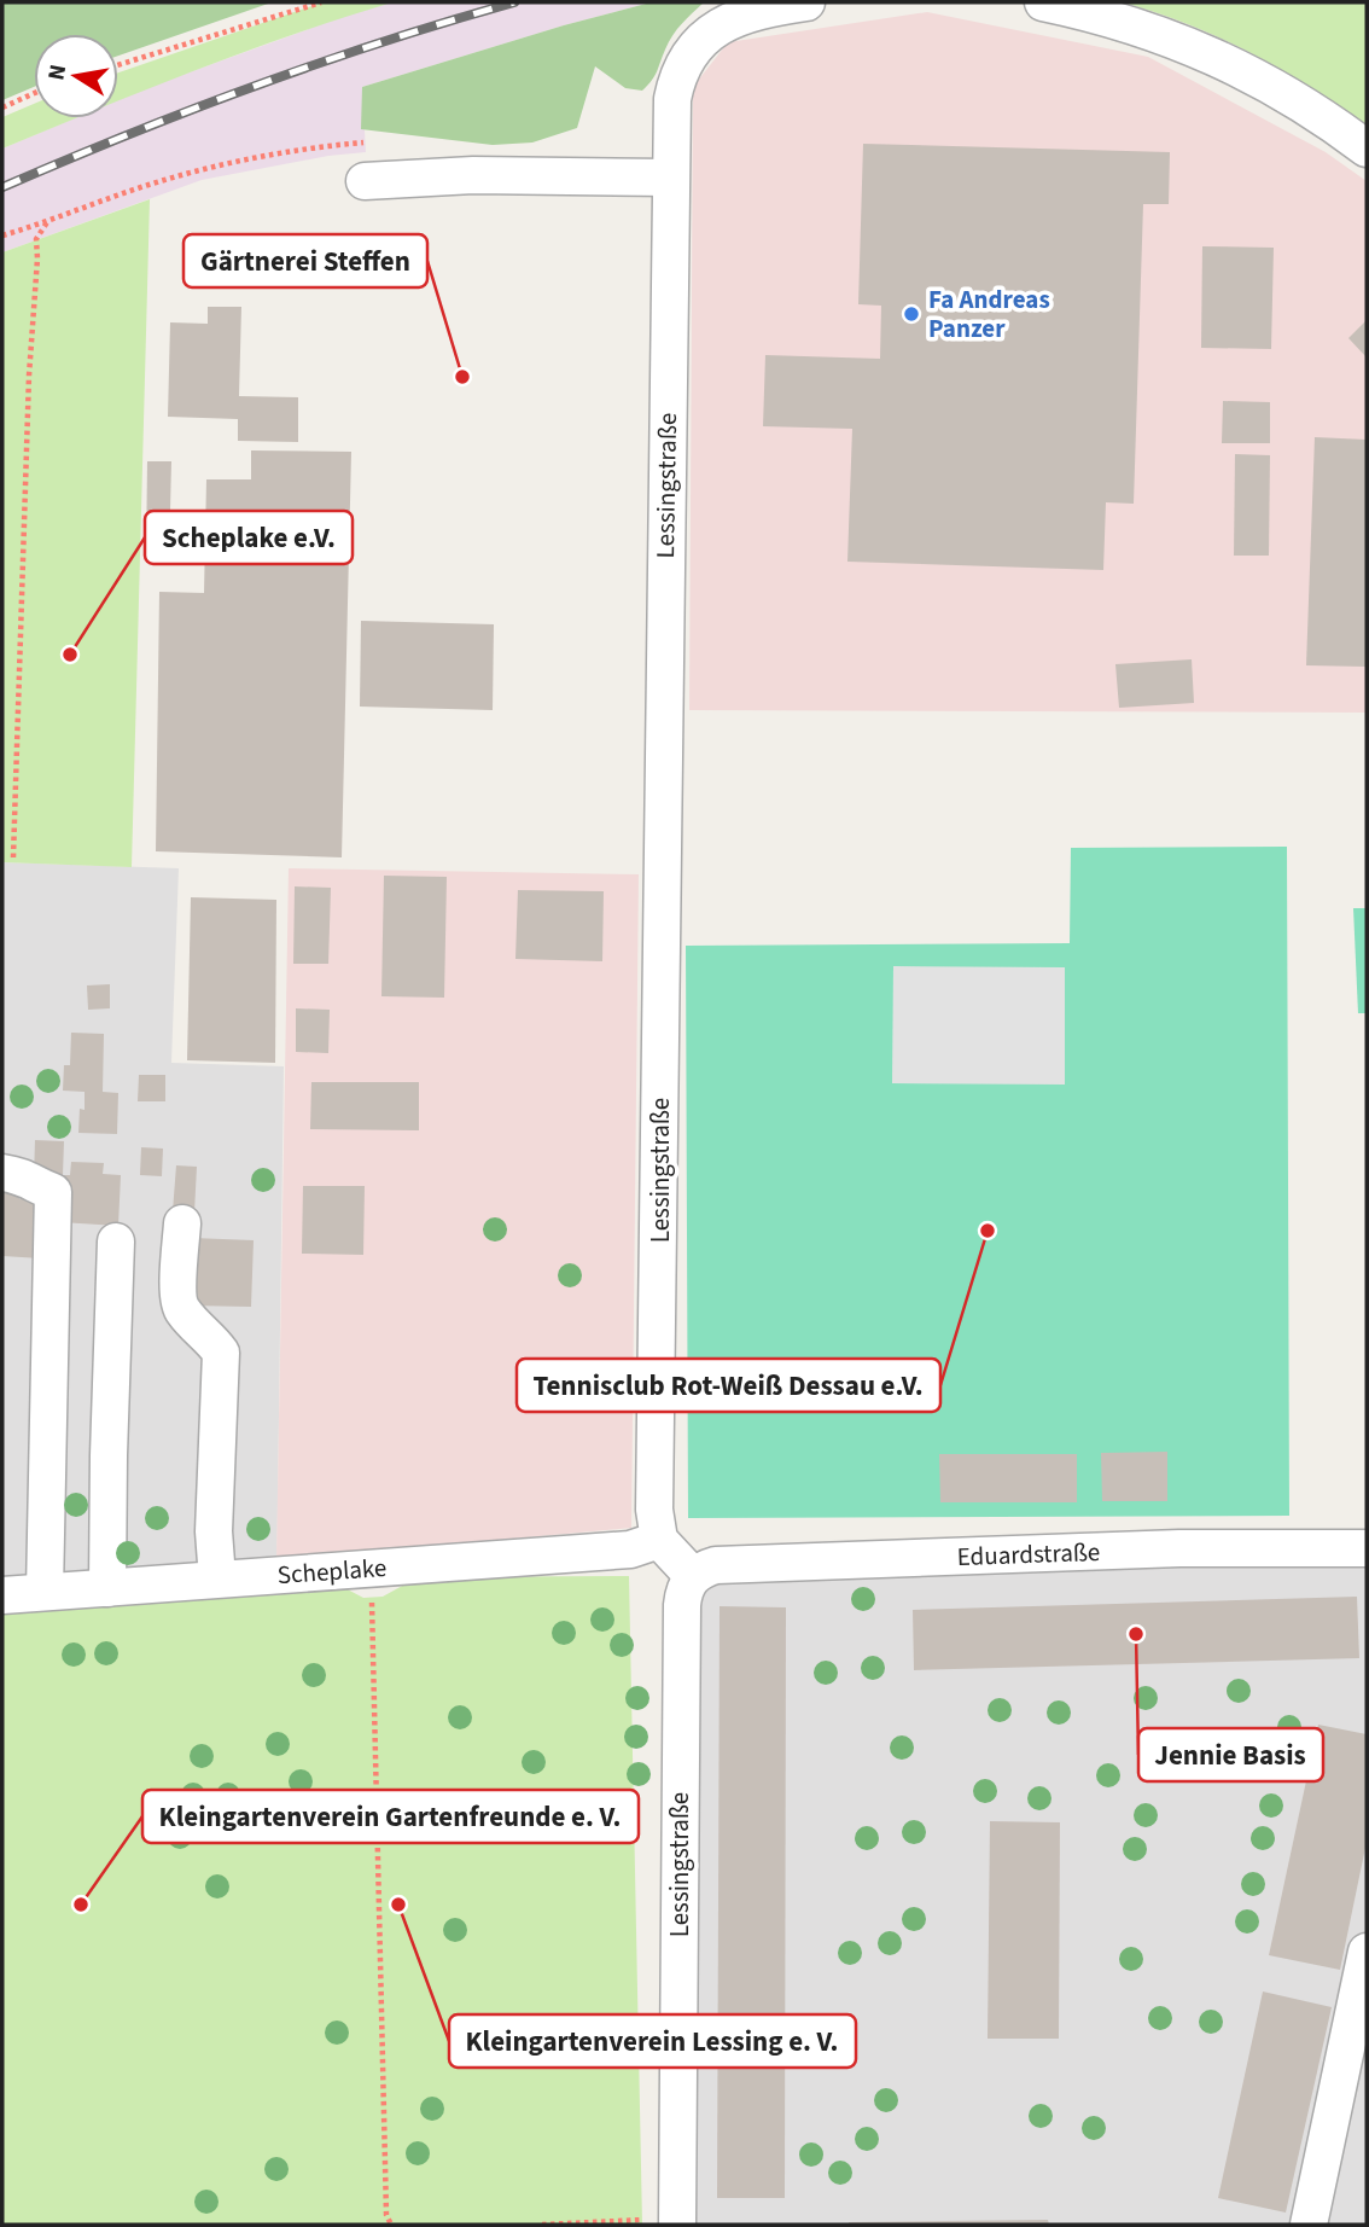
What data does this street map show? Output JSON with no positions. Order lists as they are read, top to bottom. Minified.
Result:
{"streets":{"street":["Lessingstraße","Eduardstraße","Scheplake"]},"crossings":[["Lessingstraße","Eduardstraße"],["Lessingstraße","Scheplake"]],"places":["Fa Andreas Panzer","Gärtnerei Steffen","Scheplake e.V.","Tennisclub Rot-Weiß Dessau e.V.","Jennie Basis","Kleingartenverein Gartenfreunde e. V.","Kleingartenverein Lessing e. V."],"north":"left"}
